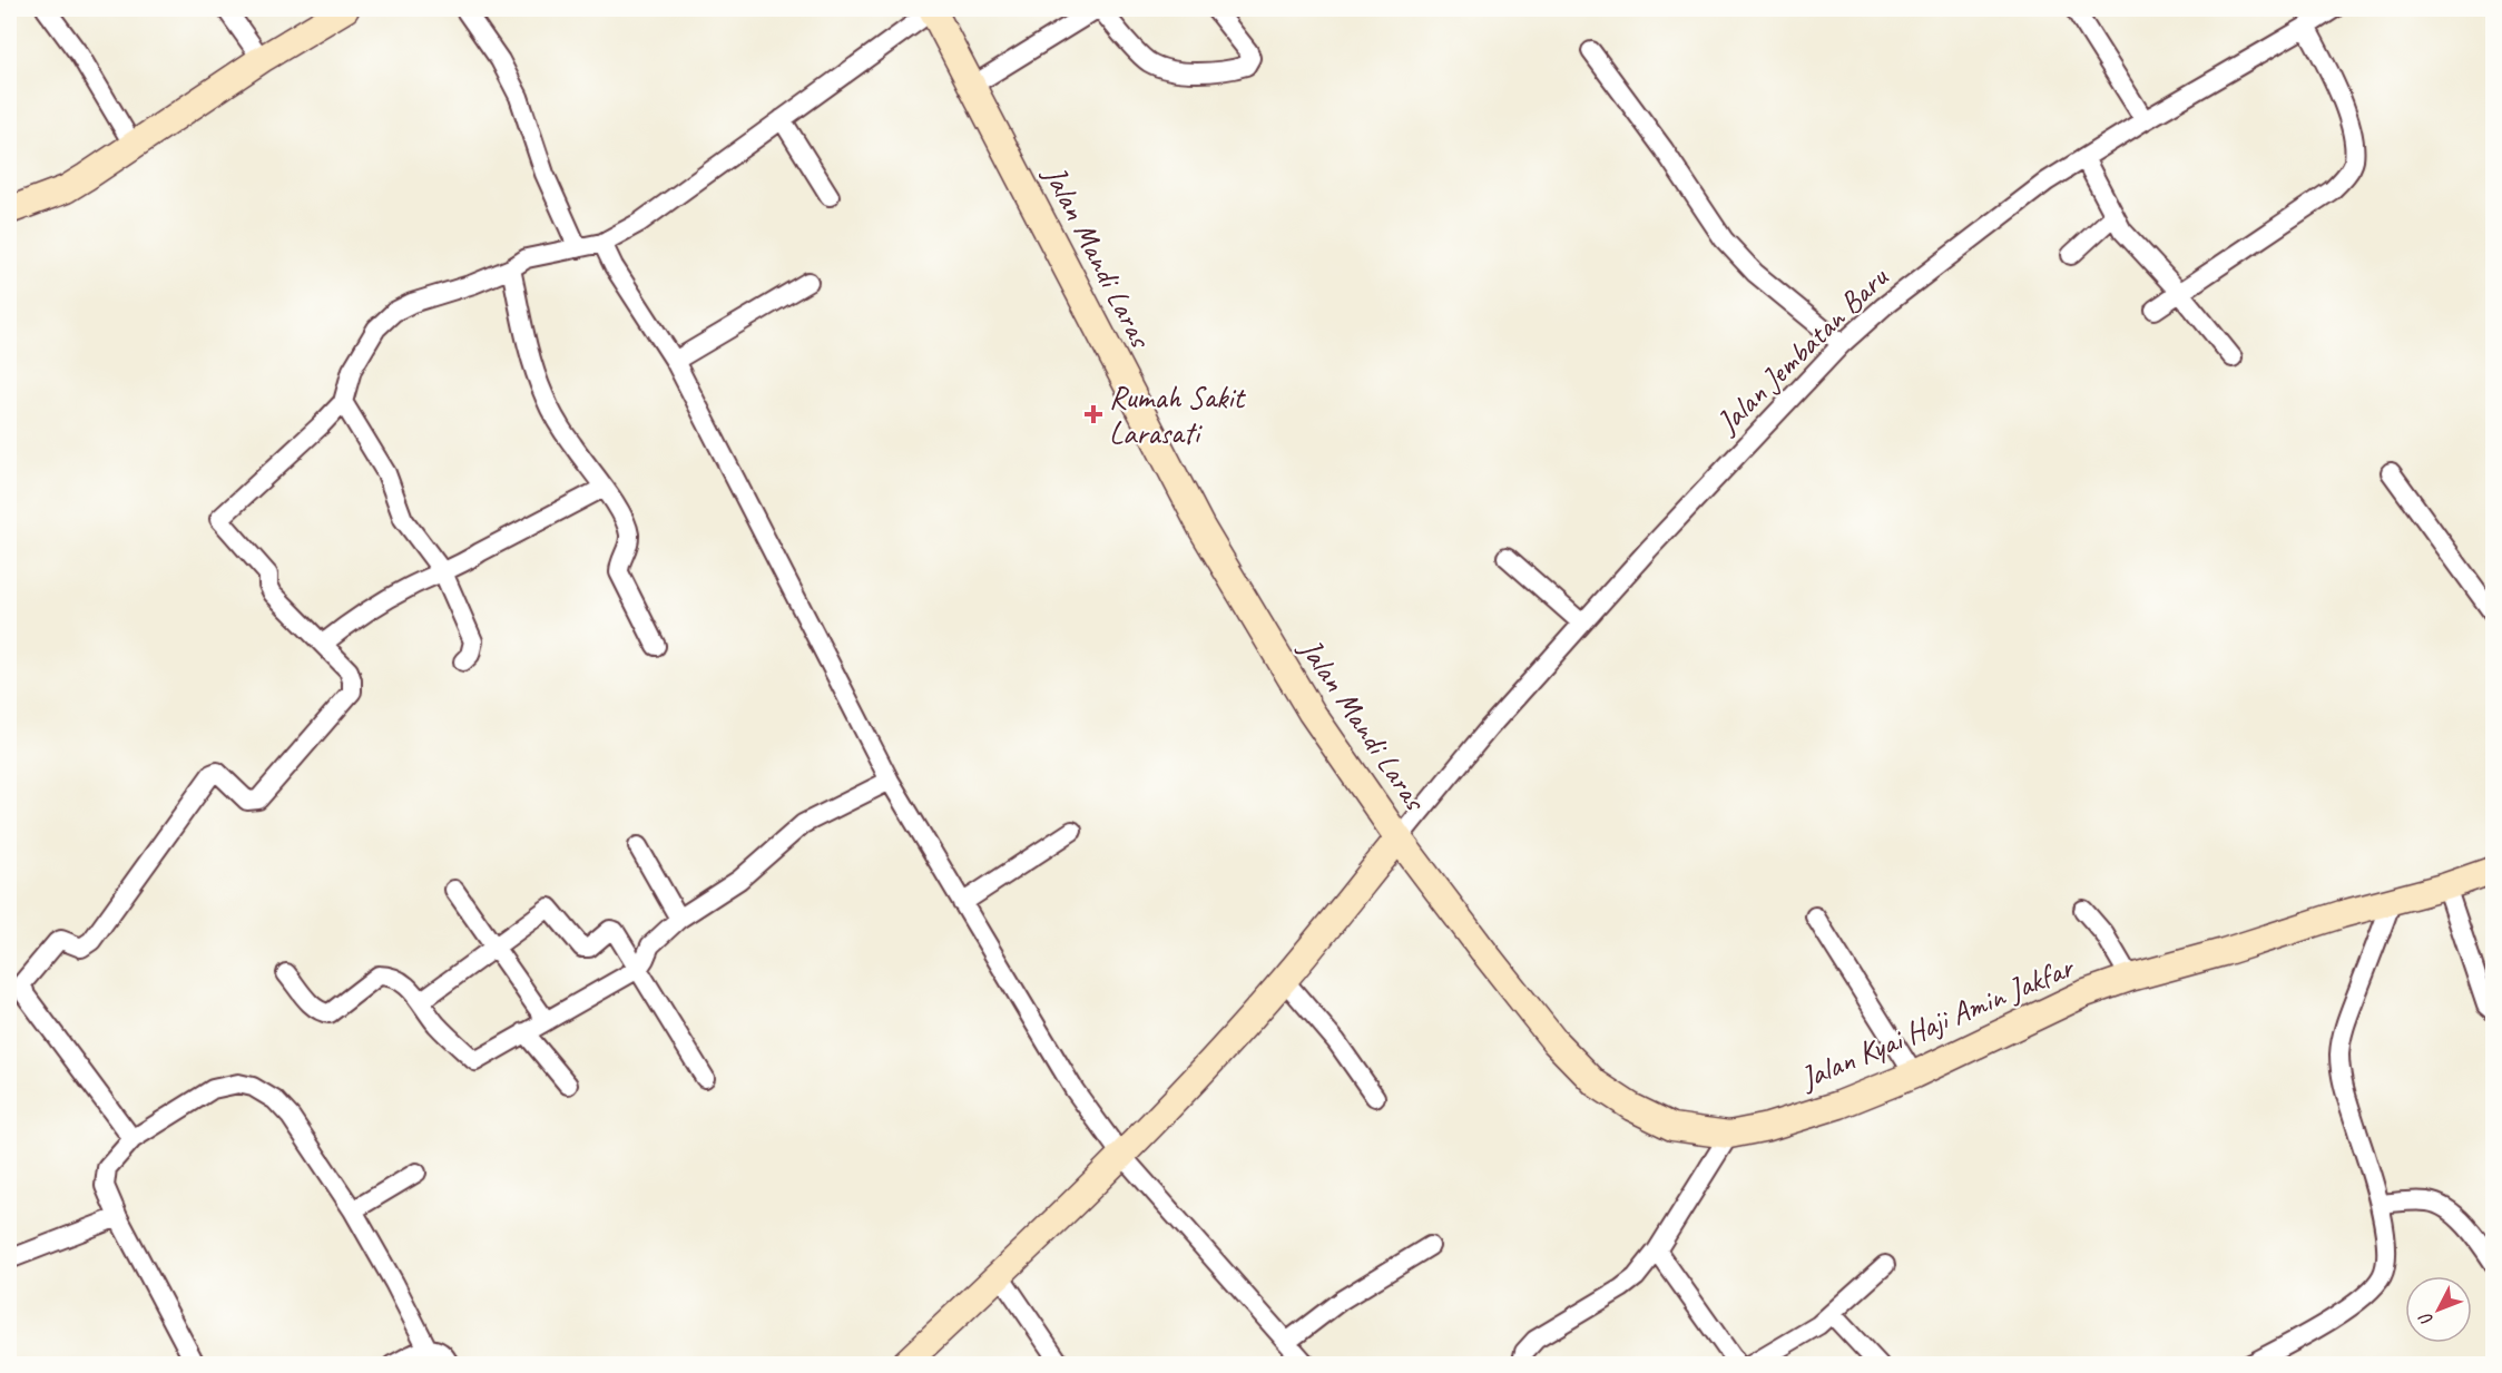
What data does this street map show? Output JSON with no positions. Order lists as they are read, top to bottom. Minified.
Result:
{"streets":{"main road":["Jalan Mandi Laras","Jalan Kyai Haji Amin Jakfar"],"street":["Jalan Jembatan Baru"]},"crossings":[["Jalan Mandi Laras","Jalan Jembatan Baru"],["Jalan Mandi Laras","Jalan Kyai Haji Amin Jakfar"],["Jalan Jembatan Baru","Jalan Kyai Haji Amin Jakfar"]],"places":{"health":["Rumah Sakit Larasati"]},"north":"bottom left"}
